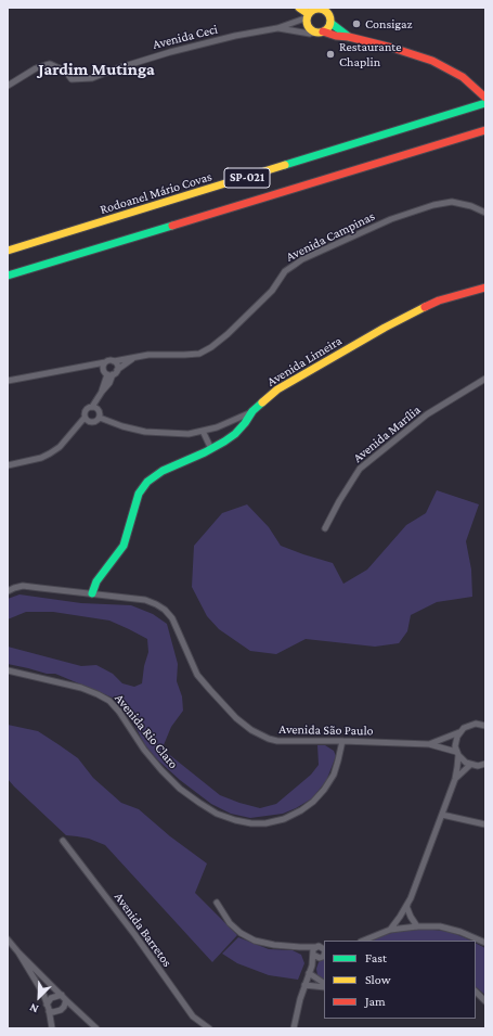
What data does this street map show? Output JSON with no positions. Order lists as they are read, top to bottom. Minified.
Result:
{"streets":{"main road":["Avenida Ceci","SP-021","Rodoanel Mário Covas","Avenida Limeira"],"street":["Avenida Campinas","Avenida Marília","Avenida São Paulo","Avenida Rio Claro","Avenida Barretos"]},"crossings":[["Avenida Limeira","Avenida São Paulo"],["Avenida São Paulo","Avenida Rio Claro"]],"districts":["Jardim Mutinga"],"places":["Consigaz","Restaurante Chaplin"],"legend":["Fast","Slow","Jam"],"north":"bottom left"}
